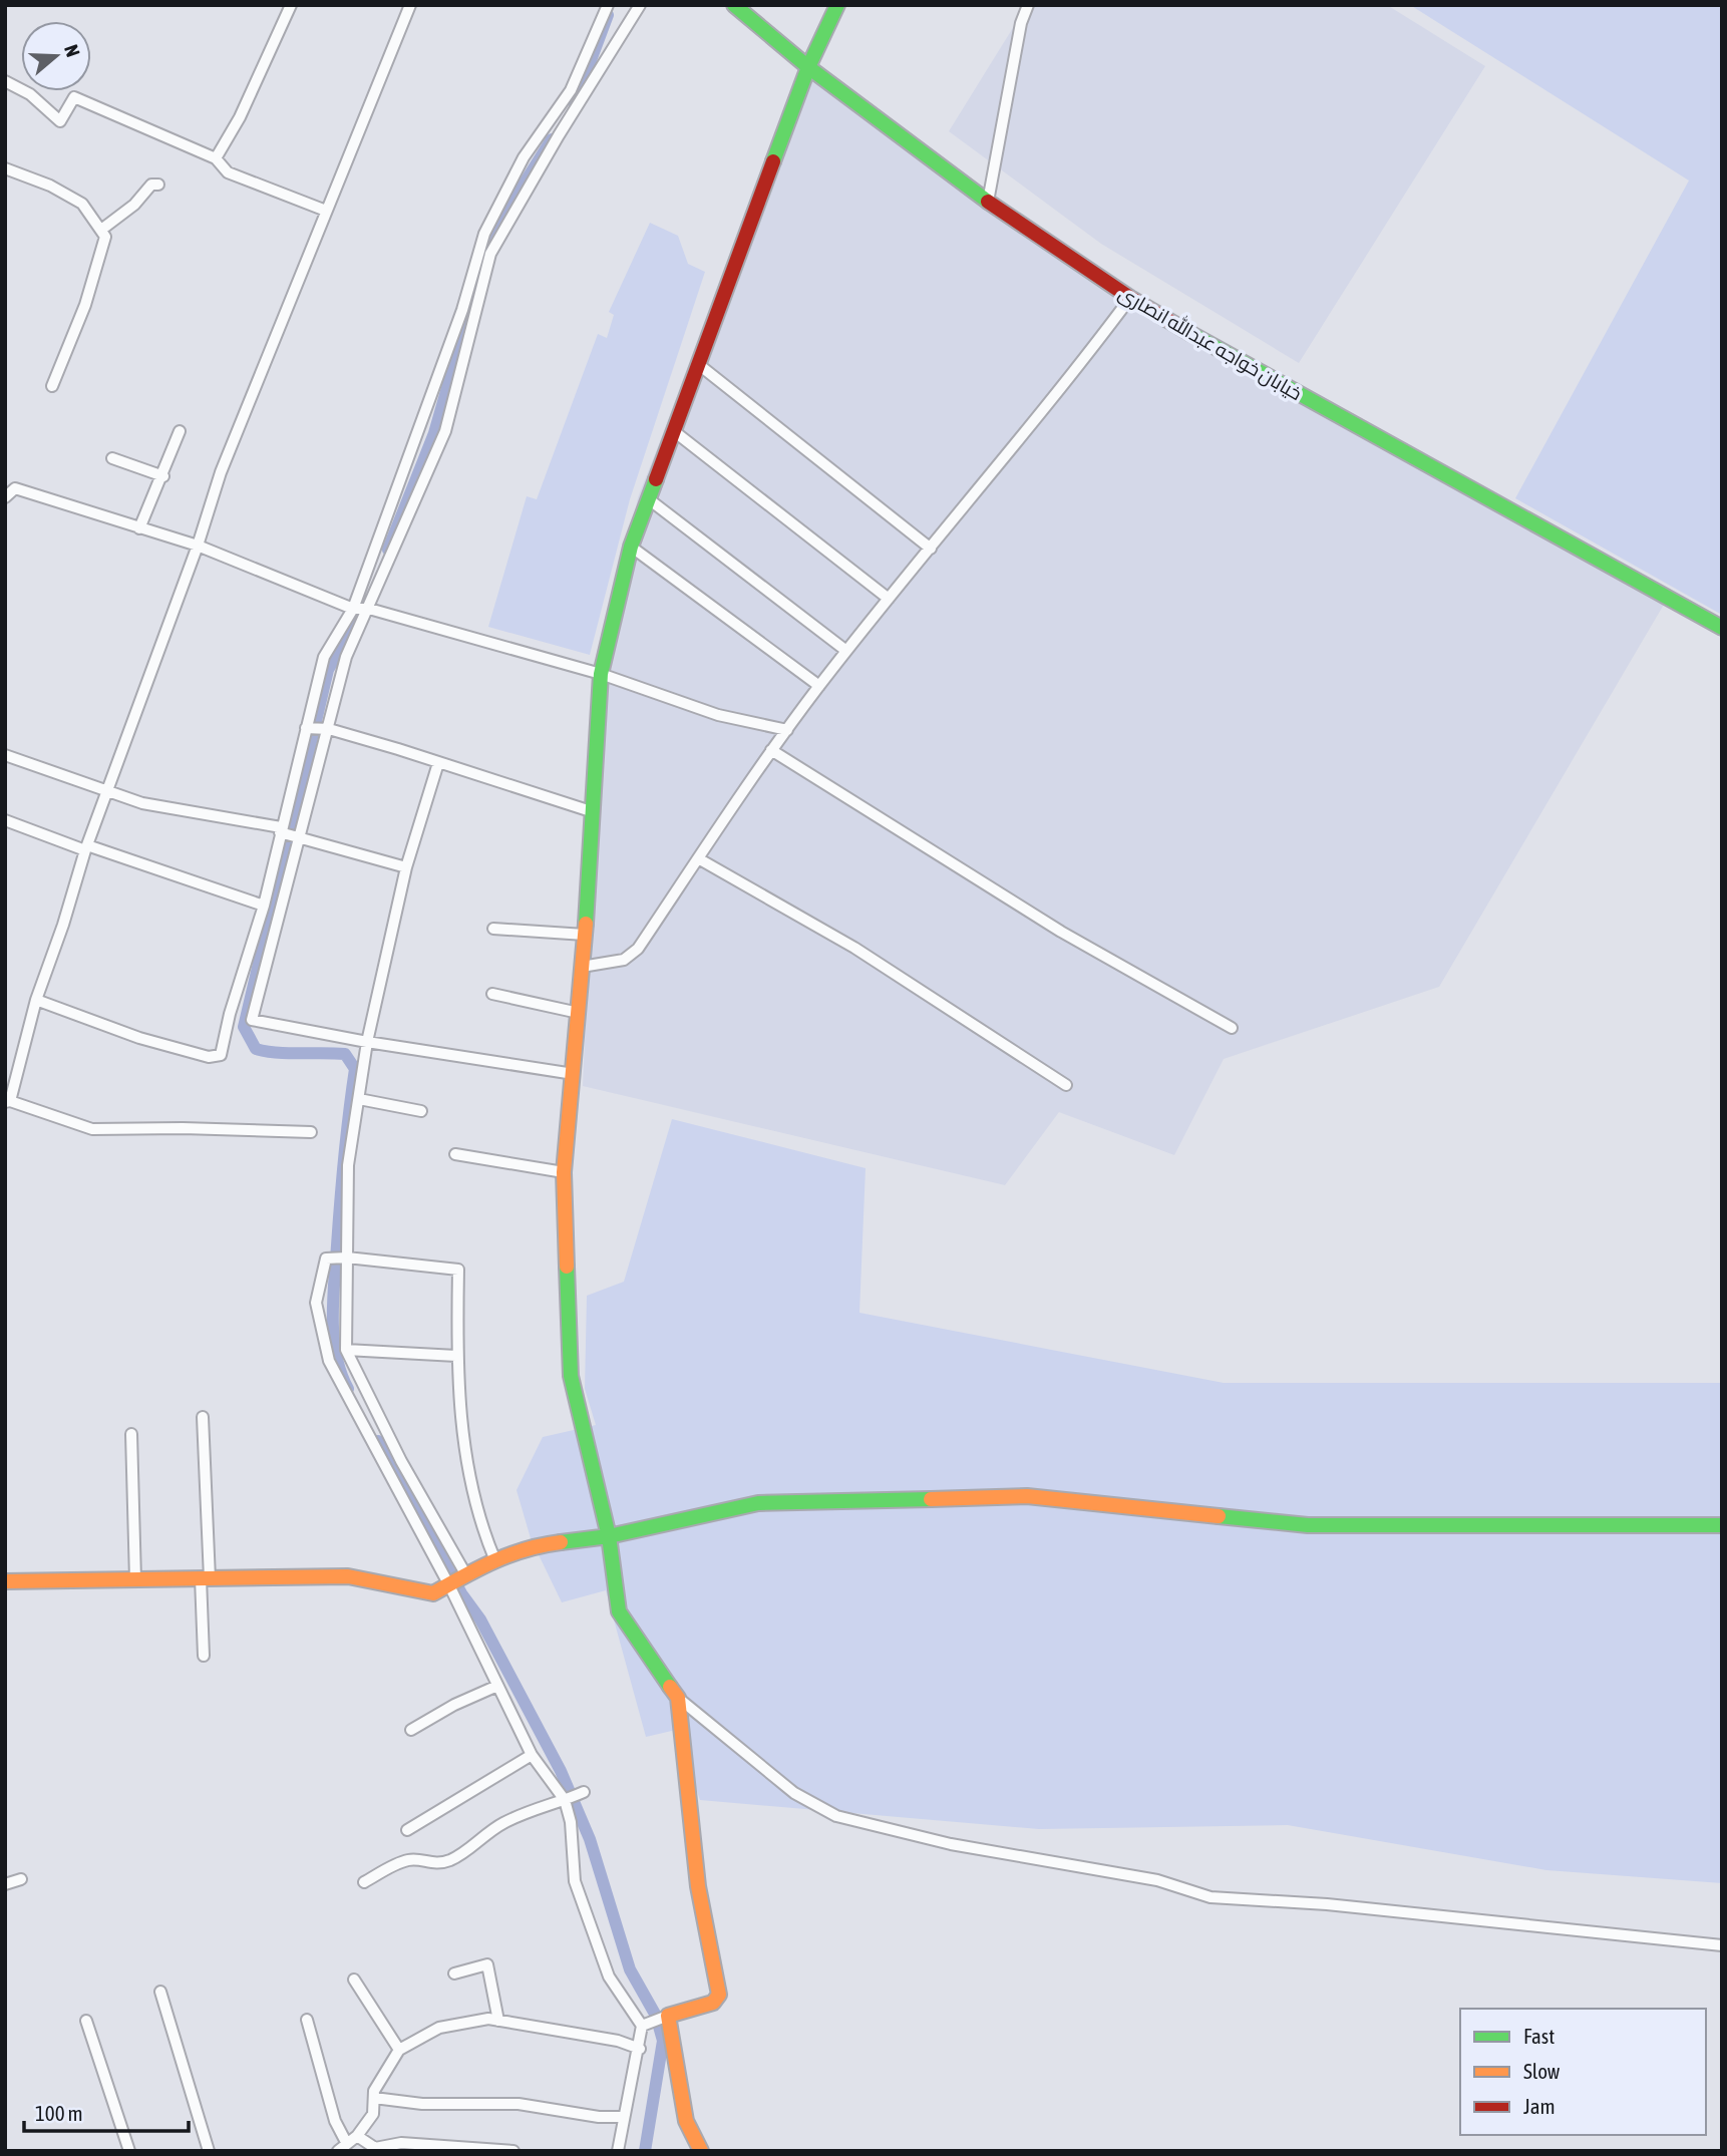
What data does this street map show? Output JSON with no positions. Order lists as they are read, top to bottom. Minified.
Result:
{"streets":{"street":["خیابان خواجه عبدالله انصاری"]},"legend":["Fast","Slow","Jam"],"scale_bar":"100 m","north":"right"}
